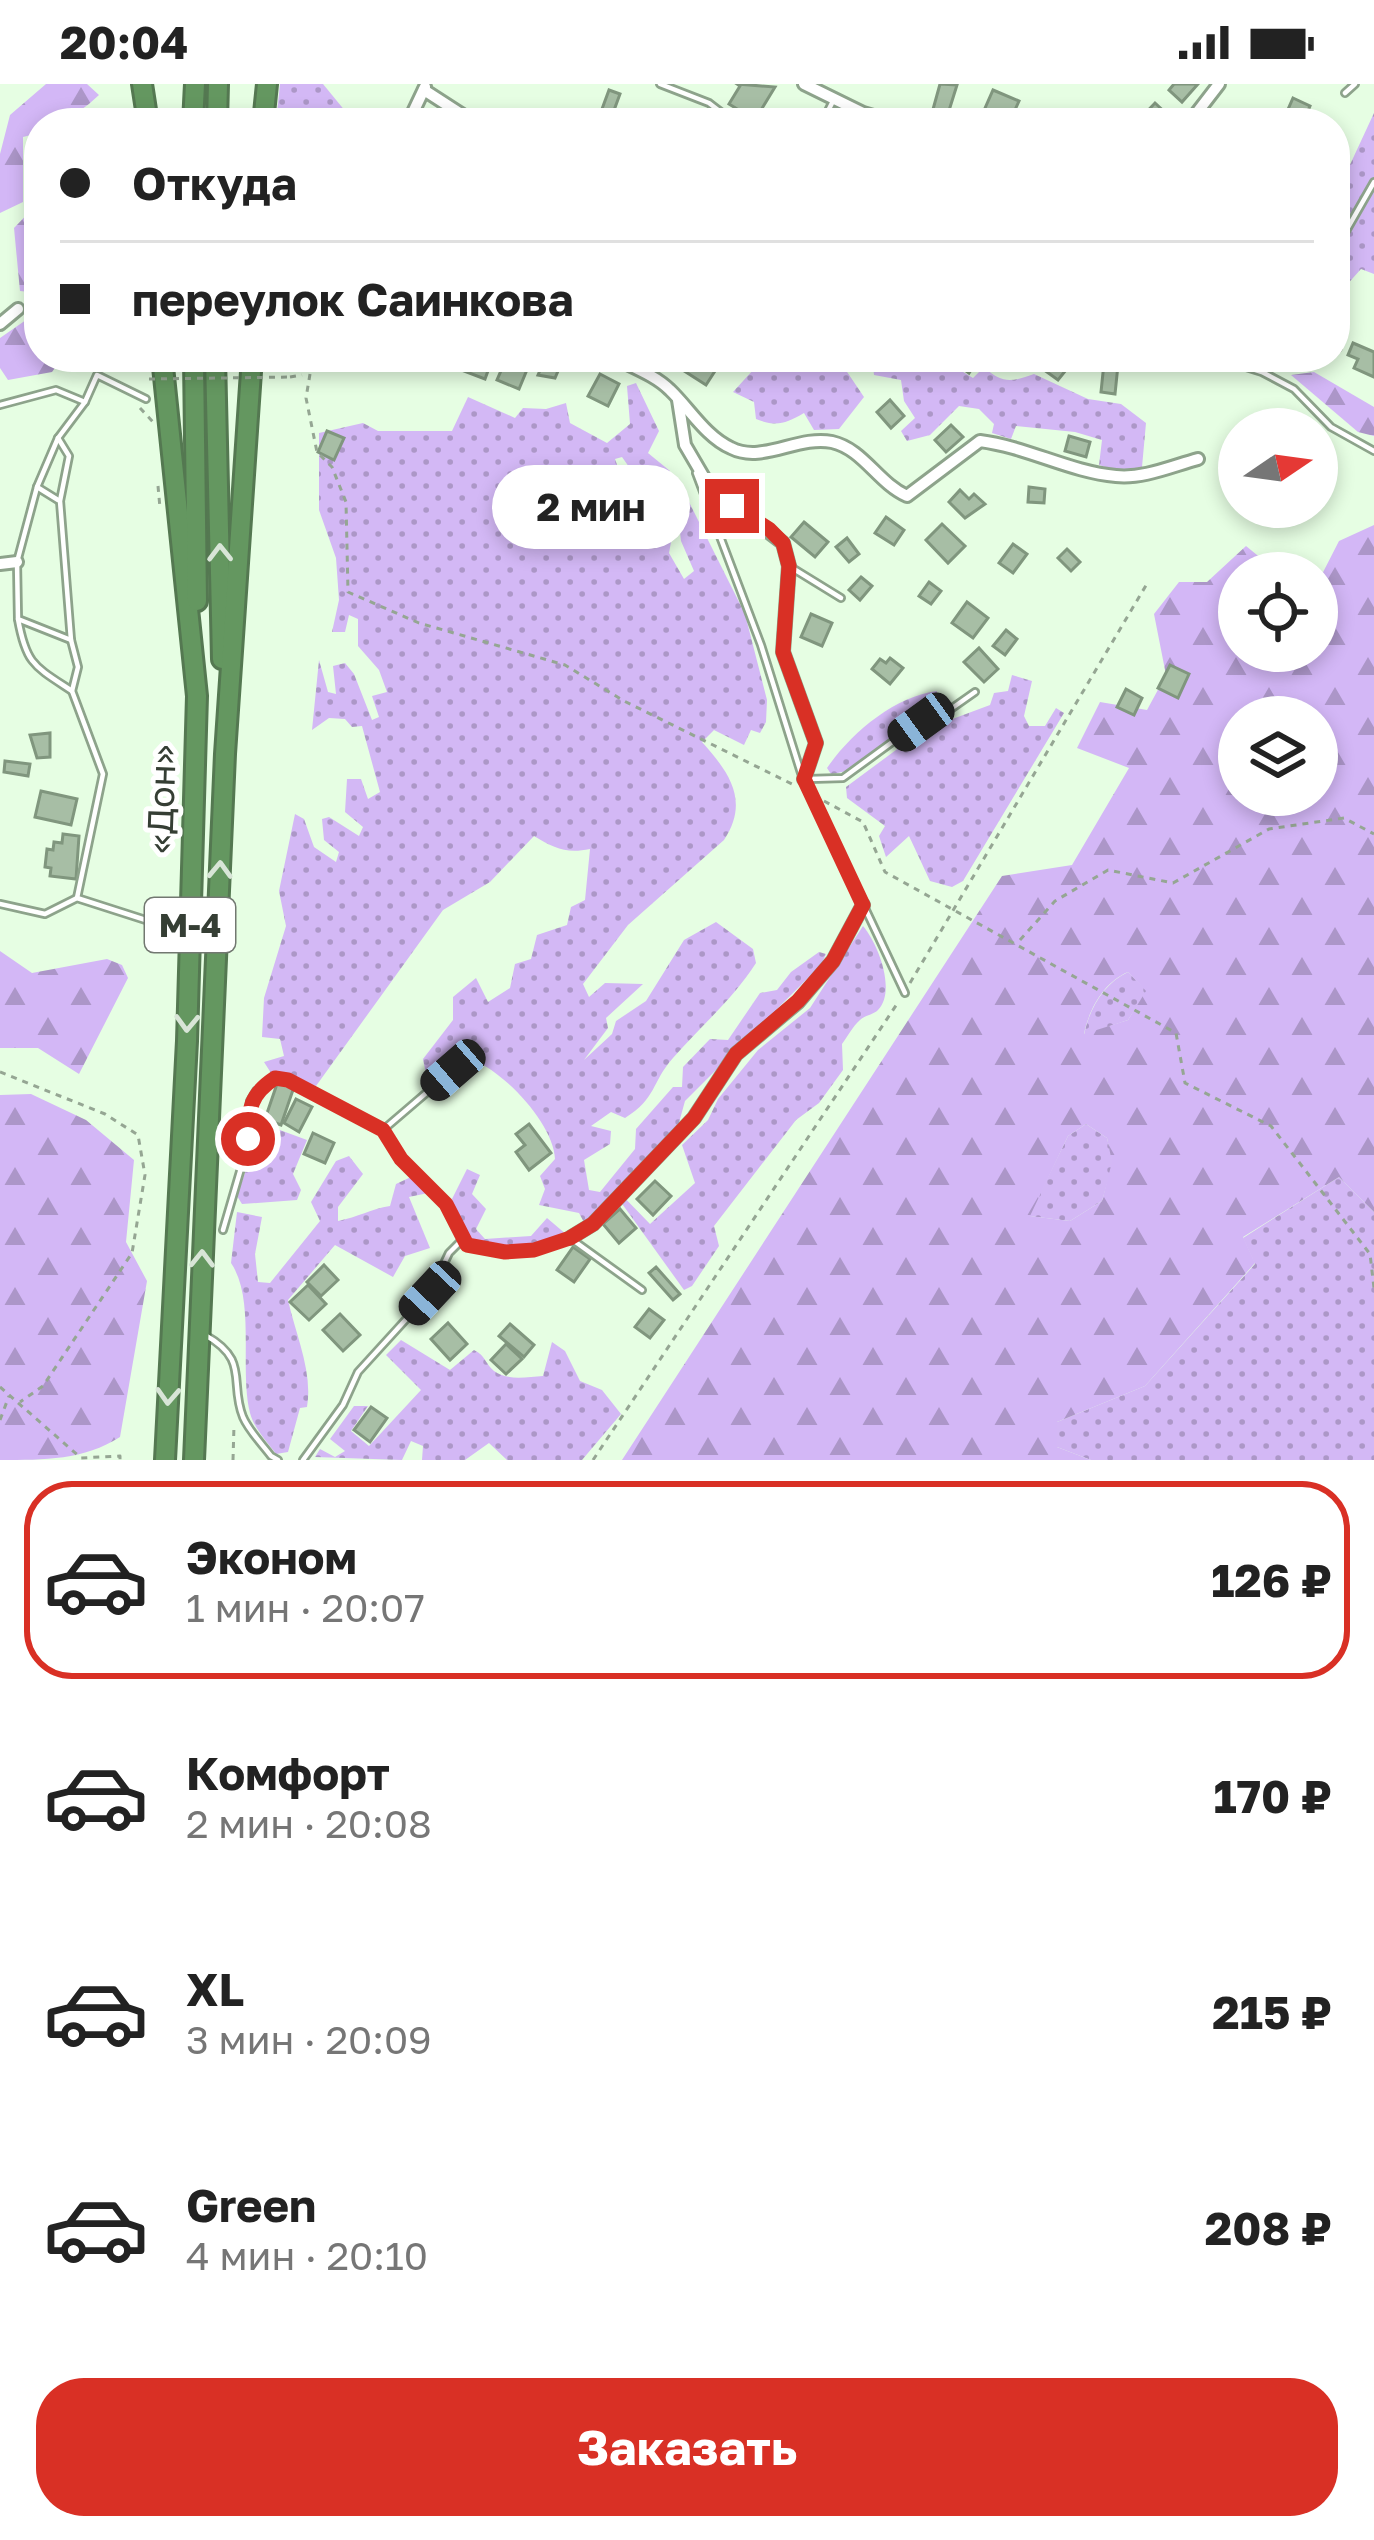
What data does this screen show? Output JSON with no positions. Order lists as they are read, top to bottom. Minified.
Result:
{"streets":{"highway":["«Дон»","М-4"]},"north":"right","page":{"status":"20:04","banner":["Откуда","переулок Саинкова"],"bubble":"2 мин","list":[{"name":"Эконом","note":"1 мин · 20:07","value":"126 ₽"},{"name":"Комфорт","note":"2 мин · 20:08","value":"170 ₽"},{"name":"XL","note":"3 мин · 20:09","value":"215 ₽"},{"name":"Green","note":"4 мин · 20:10","value":"208 ₽"}],"buttons":"Заказать"}}
